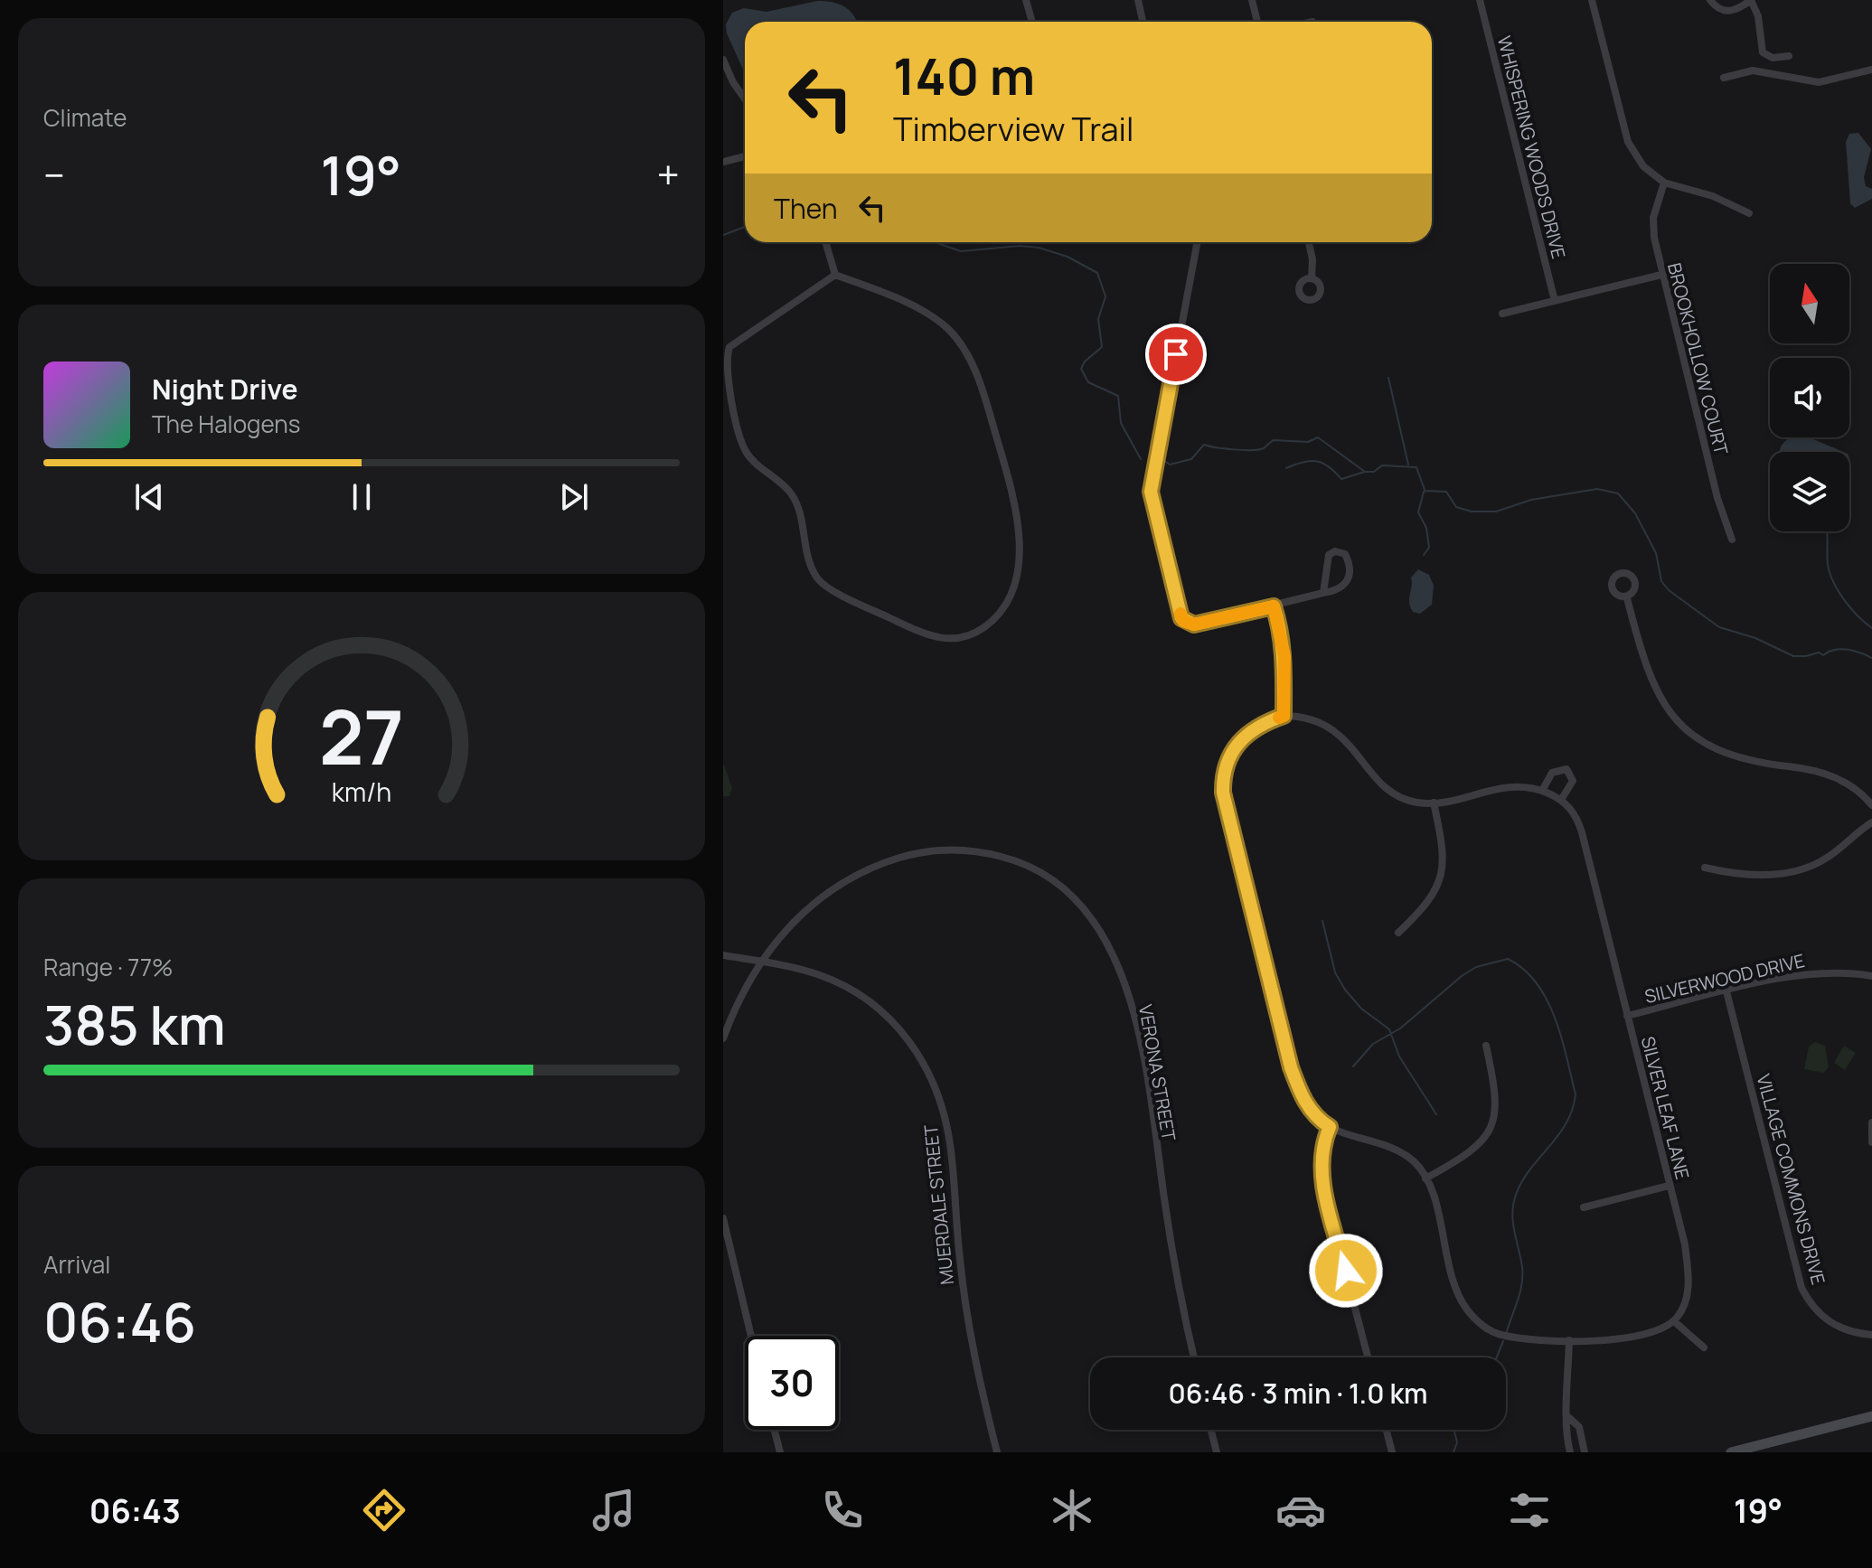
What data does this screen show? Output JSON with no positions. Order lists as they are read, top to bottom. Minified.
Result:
{"streets":{"street":["WHISPERING WOODS DRIVE","BROOKHOLLOW COURT","SILVERWOOD DRIVE","VERONA STREET","SILVER LEAF LANE","VILLAGE COMMONS DRIVE","MUERDALE STREET"]},"crossings":[["SILVERWOOD DRIVE","SILVER LEAF LANE"],["SILVERWOOD DRIVE","VILLAGE COMMONS DRIVE"],["VERONA STREET","MUERDALE STREET"]],"north":"top","page":{"tile":["Climate",["Range · 77%","385 km"],["Arrival","06:46"]],"turn":["140 m","Timberview Trail"],"heat":["−","19°","+"],"then":"Then","song":["Night Drive","The Halogens"],"limit":"30","trip":"06:46 · 3 min · 1.0 km","tabs":["06:43","19°"],"gauge":["27","km/h"]}}
